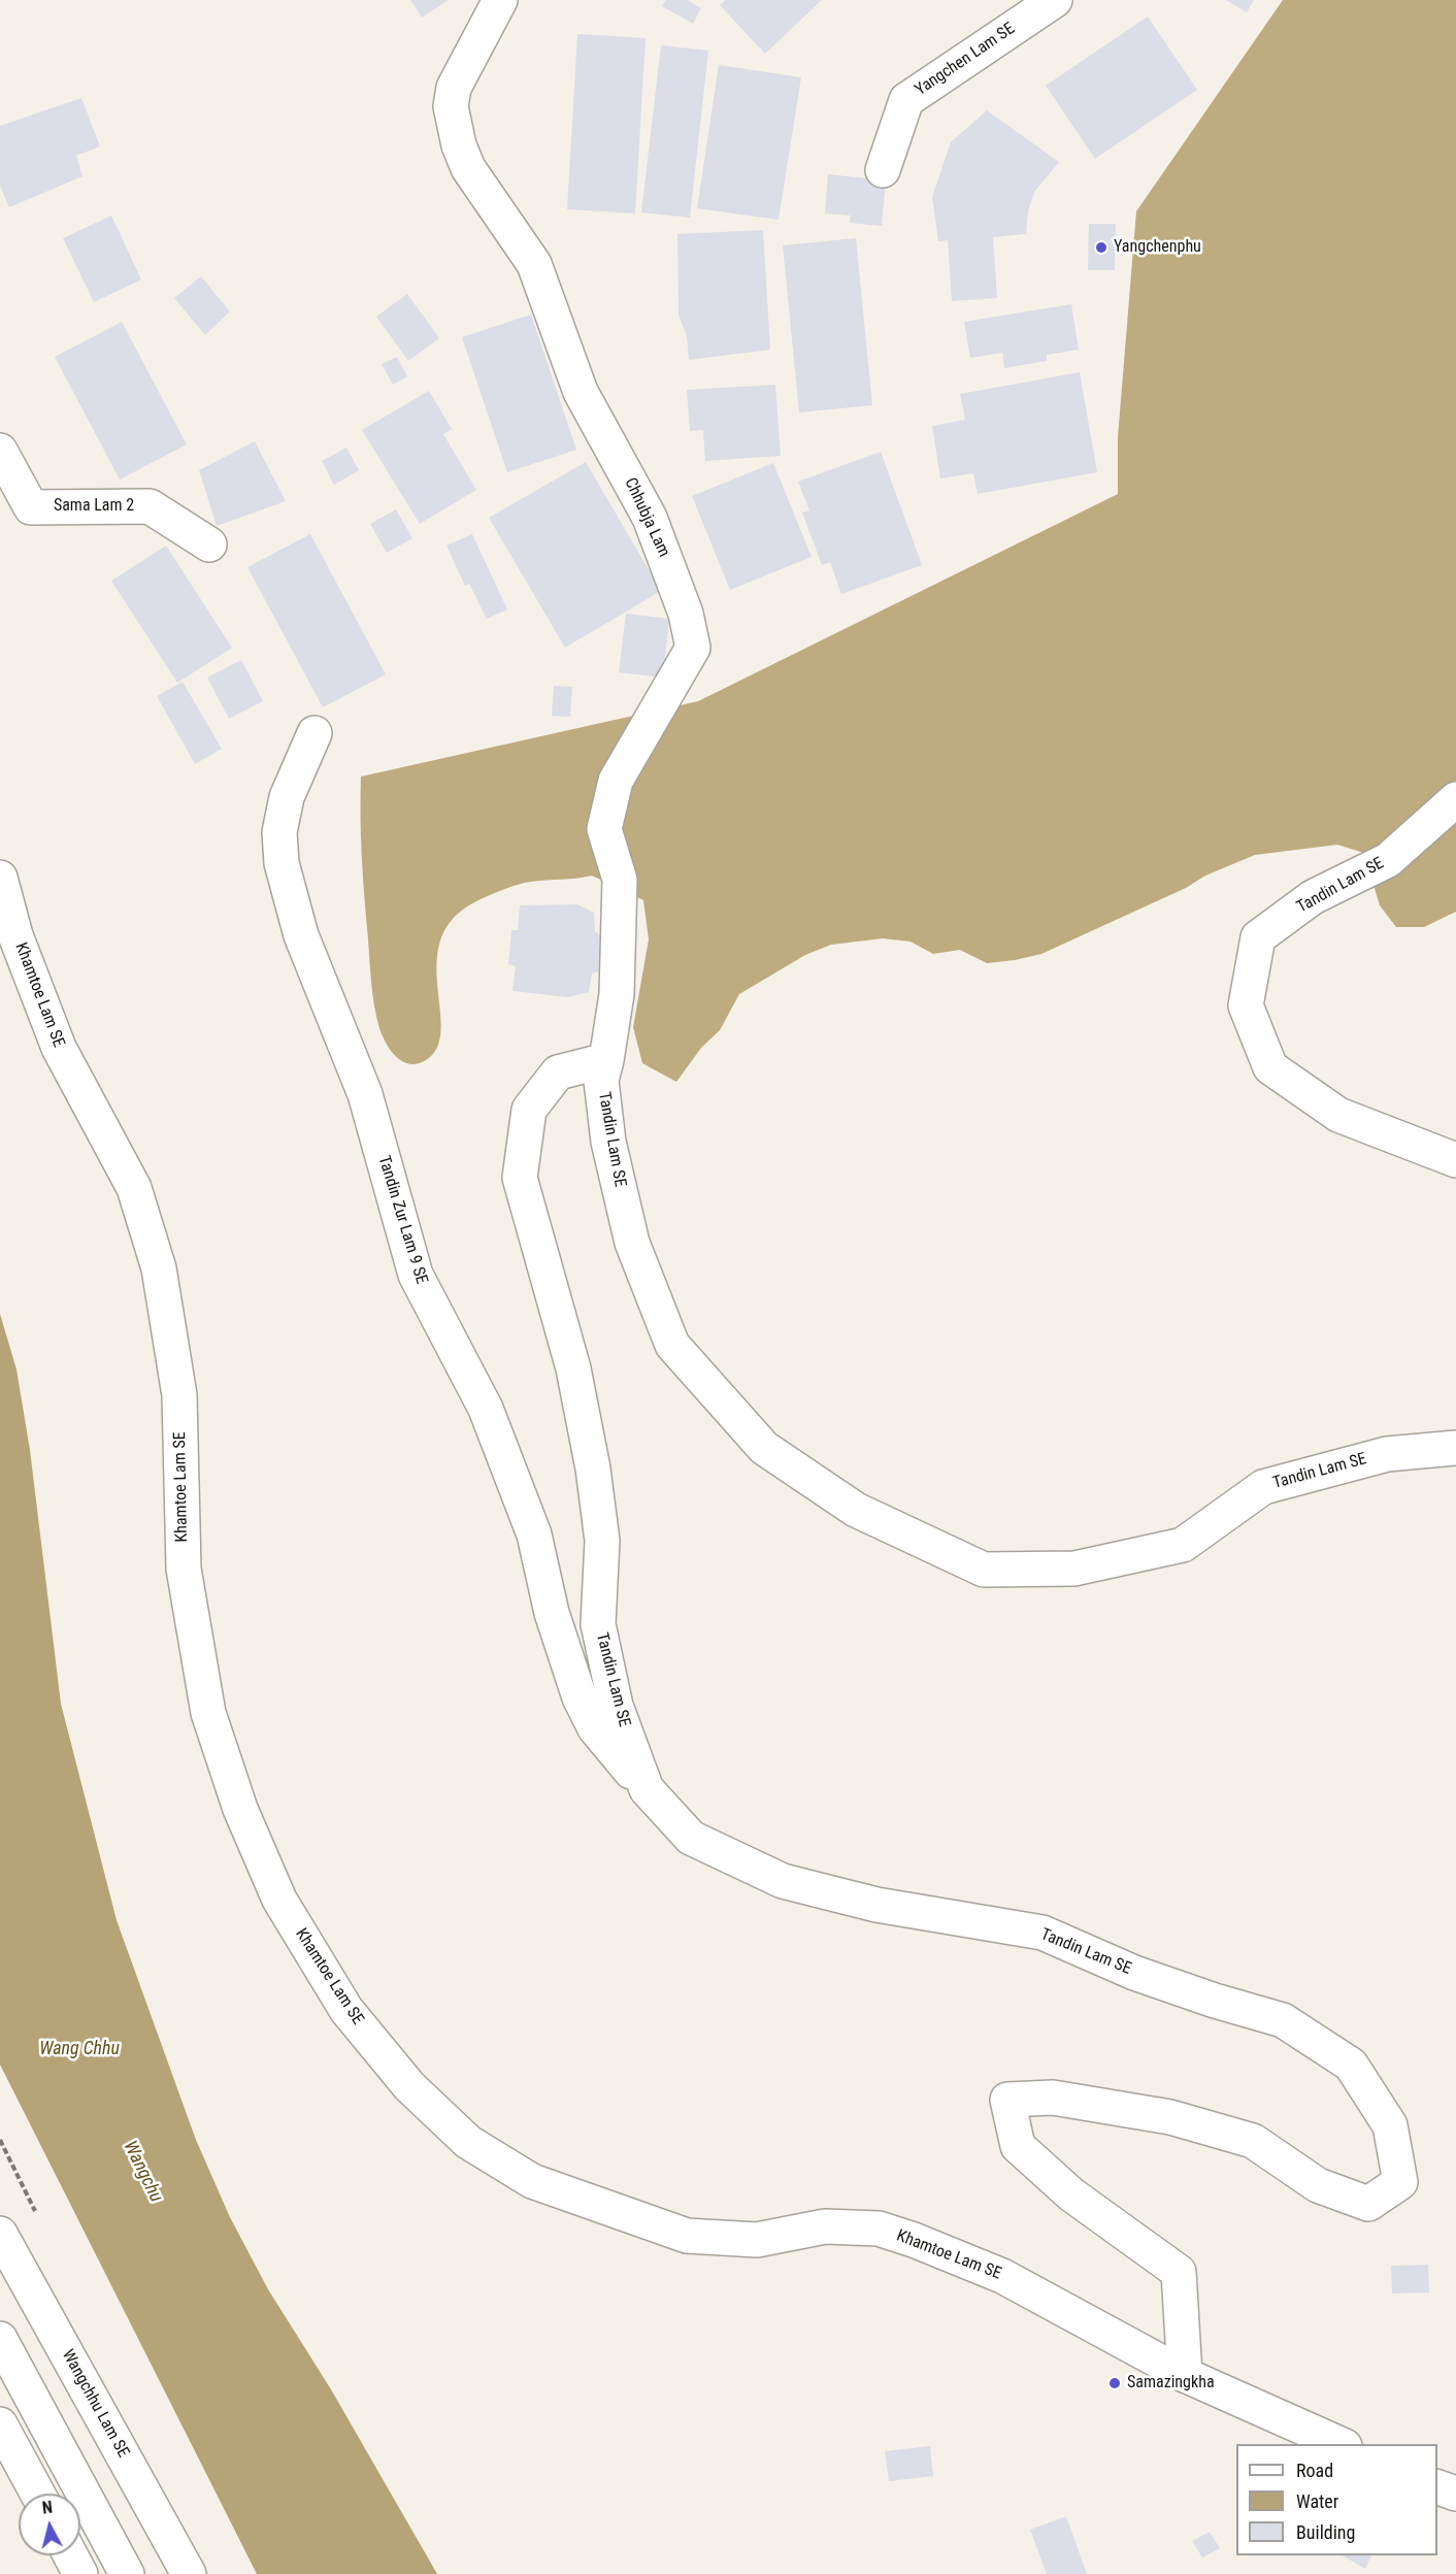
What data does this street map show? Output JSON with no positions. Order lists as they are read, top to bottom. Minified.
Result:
{"streets":{"main road":["Yangchen Lam SE","Sama Lam 2","Chhubja Lam","Tandin Lam SE","Khamtoe Lam SE","Tandin Zur Lam 9 SE","Wangchhu Lam SE"]},"crossings":[["Chhubja Lam","Tandin Lam SE"],["Tandin Lam SE","Khamtoe Lam SE"],["Tandin Lam SE","Tandin Zur Lam 9 SE"]],"water":["Wang Chhu","Wangchu"],"places":["Yangchenphu","Samazingkha"],"legend":["Road","Water","Building"],"north":"top"}
